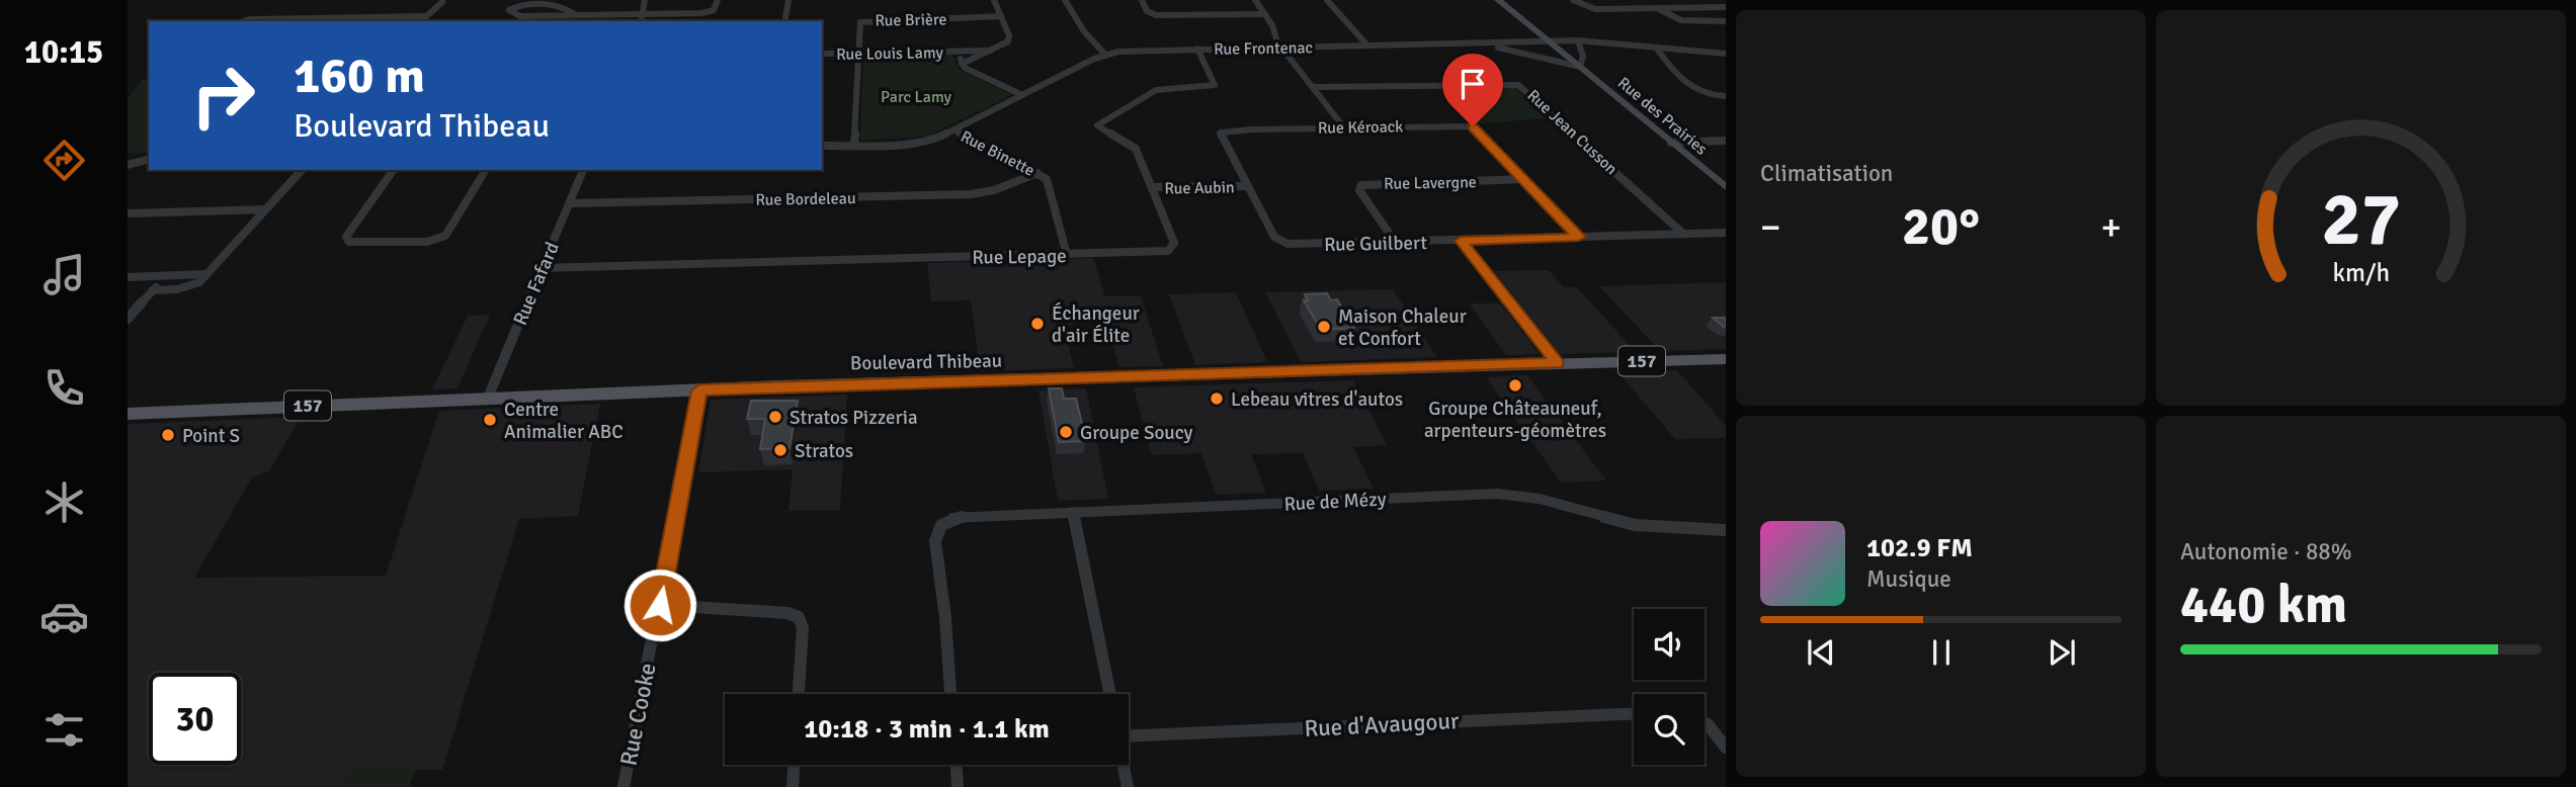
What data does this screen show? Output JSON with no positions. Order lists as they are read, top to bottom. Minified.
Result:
{"streets":{"main road":["Rue des Prairies","Boulevard Thibeau","157"],"street":["Rue Brière","Rue Frontenac","Rue Louis Lamy","Rue Kéroack","Rue Jean Cusson","Rue Binette","Rue Lavergne","Rue Aubin","Rue Bordeleau","Rue Guilbert","Rue Lepage","Rue Fafard","Rue de Mézy","Rue Cooke","Rue d'Avaugour"]},"crossings":[["Rue Brière","Rue Frontenac"],["Rue Brière","Rue Louis Lamy"],["Rue Frontenac","Rue Louis Lamy"],["Rue Frontenac","Rue des Prairies"],["Rue Frontenac","Rue Binette"],["Rue Frontenac","Rue Lepage"],["Rue Kéroack","Rue Lavergne"],["Rue Kéroack","Rue Aubin"],["Rue Kéroack","Rue Guilbert"],["Rue Jean Cusson","Rue Guilbert"],["Rue Binette","Rue Bordeleau"],["Rue Binette","Rue Lepage"],["Rue Lavergne","Rue Guilbert"],["Rue Aubin","Rue Lepage"],["Rue Bordeleau","Rue Fafard"],["Rue Lepage","Rue Fafard"],["Rue Fafard","Boulevard Thibeau"],["Boulevard Thibeau","Rue Cooke"]],"parks":["Parc Lamy"],"places":["Échangeur d'air Élite","Maison Chaleur et Confort","Groupe Châteauneuf, arpenteurs-géomètres","Lebeau vitres d'autos","Stratos Pizzeria","Centre Animalier ABC","Groupe Soucy","Point S","Stratos"],"page":{"tabs":"10:15","tile":["Climatisation",["Autonomie · 88%","440 km"]],"turn":["160 m","Boulevard Thibeau"],"heat":["−","20°","+"],"song":["102.9 FM","Musique"],"limit":"30","trip":"10:18 · 3 min · 1.1 km","gauge":["27","km/h"]}}
